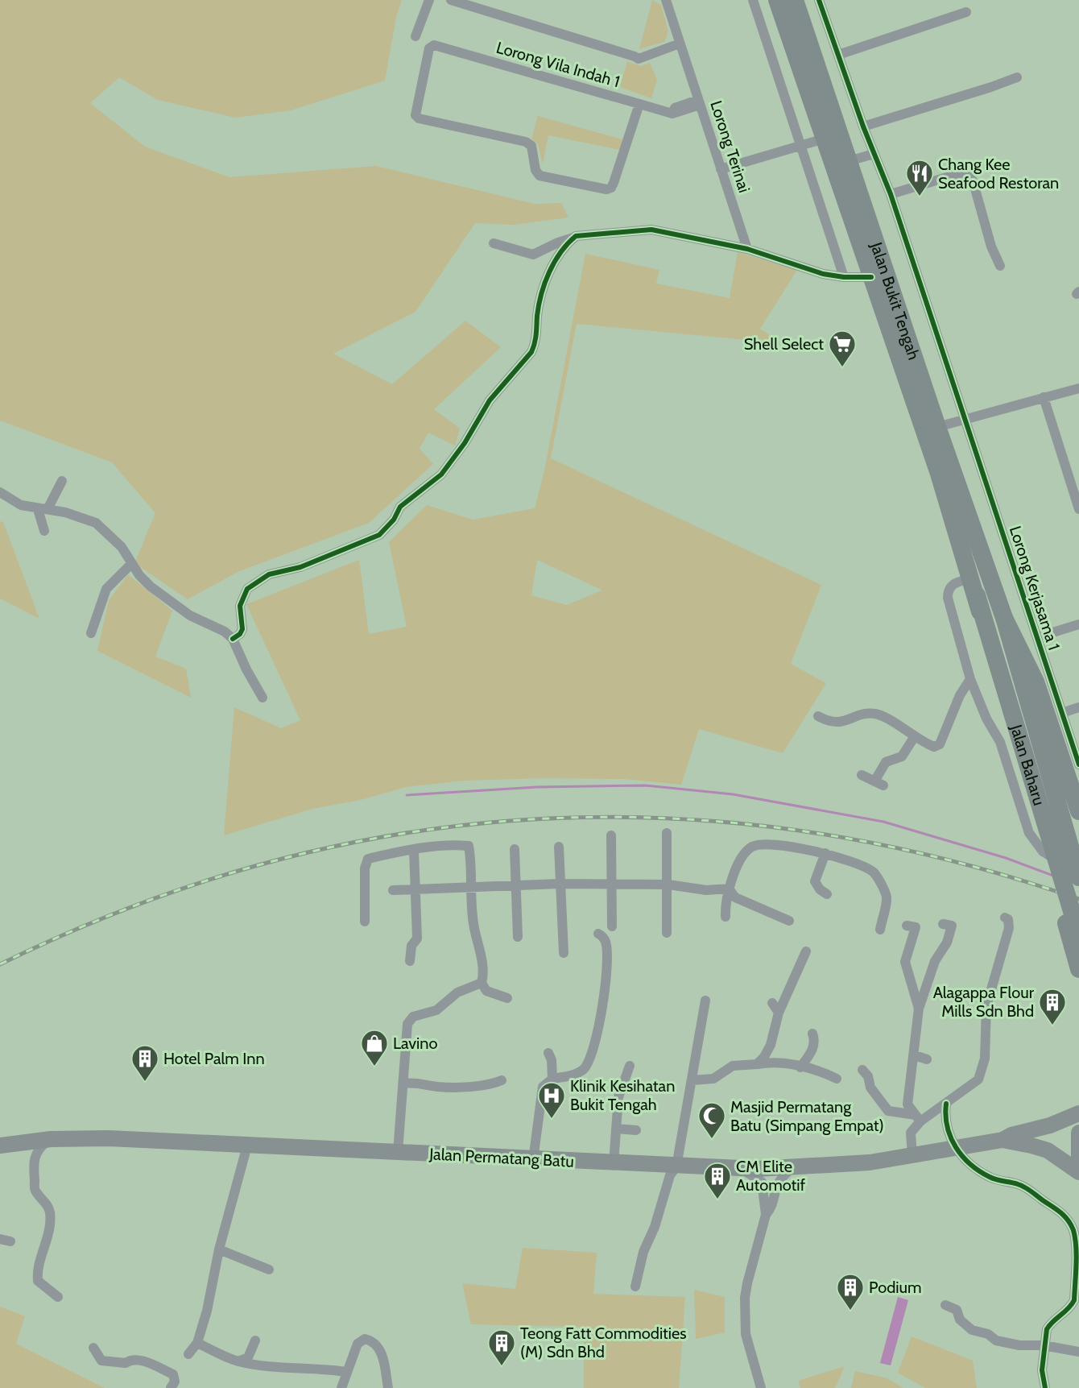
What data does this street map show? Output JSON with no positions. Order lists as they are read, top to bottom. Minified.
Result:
{"streets":{"highway":["Jalan Bukit Tengah","Jalan Baharu"],"main road":["Jalan Permatang Batu"],"street":["Lorong Vila Indah 1","Lorong Terinai","Lorong Kerjasama 1"]},"crossings":[["Lorong Vila Indah 1","Lorong Terinai"],["Jalan Bukit Tengah","Jalan Baharu"]],"places":{"restaurant":["Chang Kee Seafood Restoran"],"supermarket":["Shell Select"],"building":["Alagappa Flour Mills Sdn Bhd","Hotel Palm Inn","CM Elite Automotif","Podium","Teong Fatt Commodities (M) Sdn Bhd"],"shop":["Lavino"],"hospital":["Klinik Kesihatan Bukit Tengah"],"mosque":["Masjid Permatang Batu (Simpang Empat)"]}}
